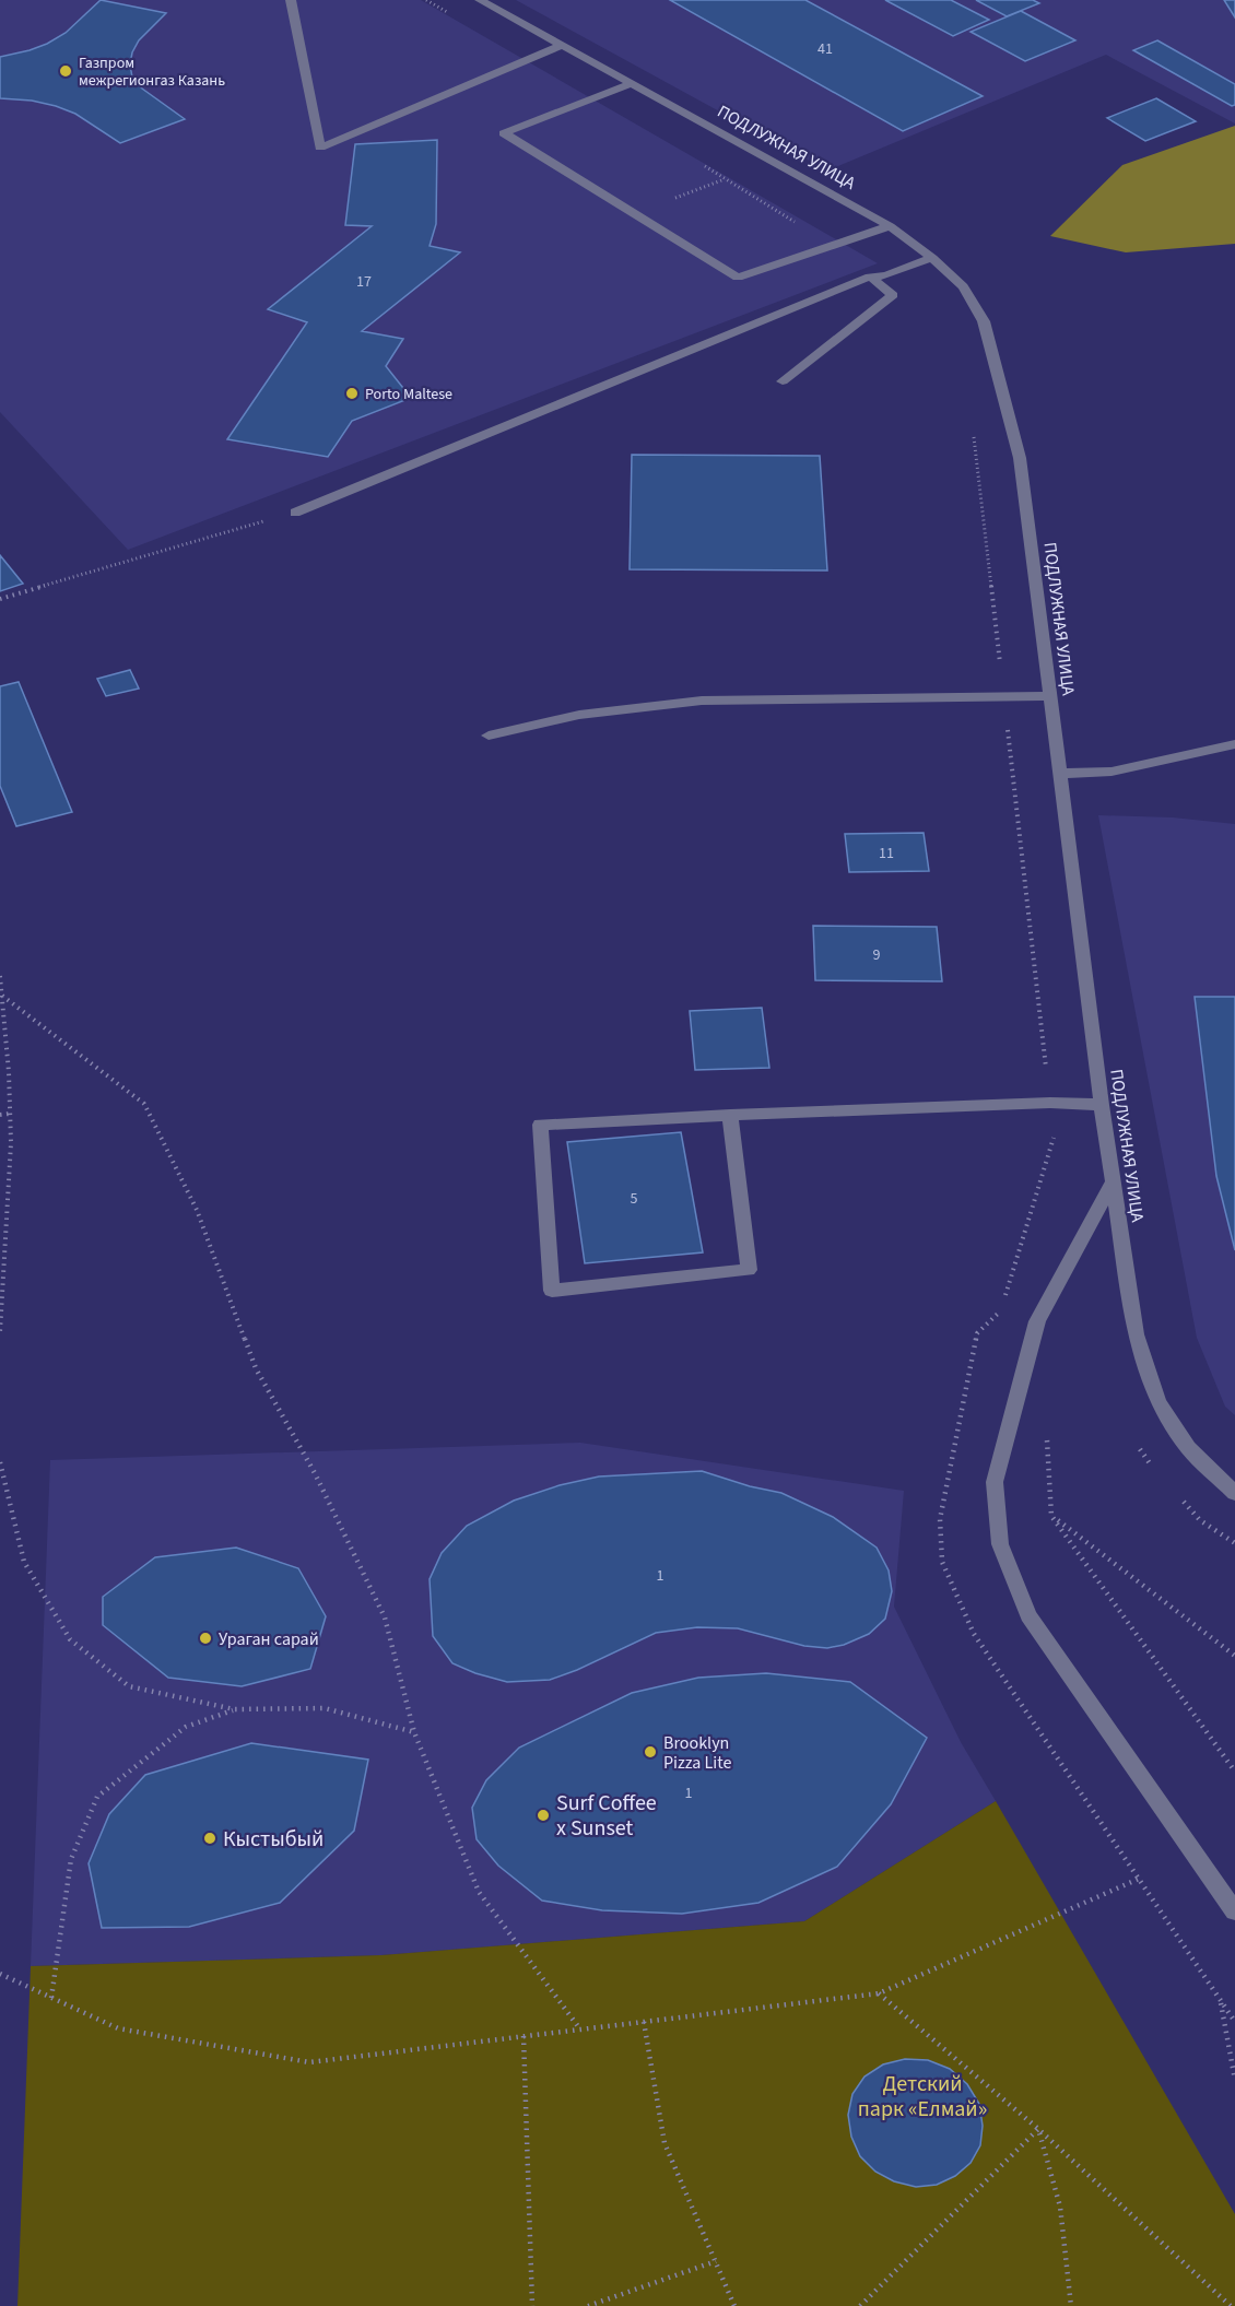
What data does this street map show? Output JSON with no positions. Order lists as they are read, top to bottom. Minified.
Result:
{"streets":{"street":["ПОДЛУЖНАЯ УЛИЦА"]},"parks":["Детский парк «Елмай»"],"places":["Газпром межрегионгаз Казань","Porto Maltese","Ураган сарай","Brooklyn Pizza Lite","Surf Coffee x Sunset","Кыстыбый"],"house_numbers":["41","17","11","9","5","1","1"]}
